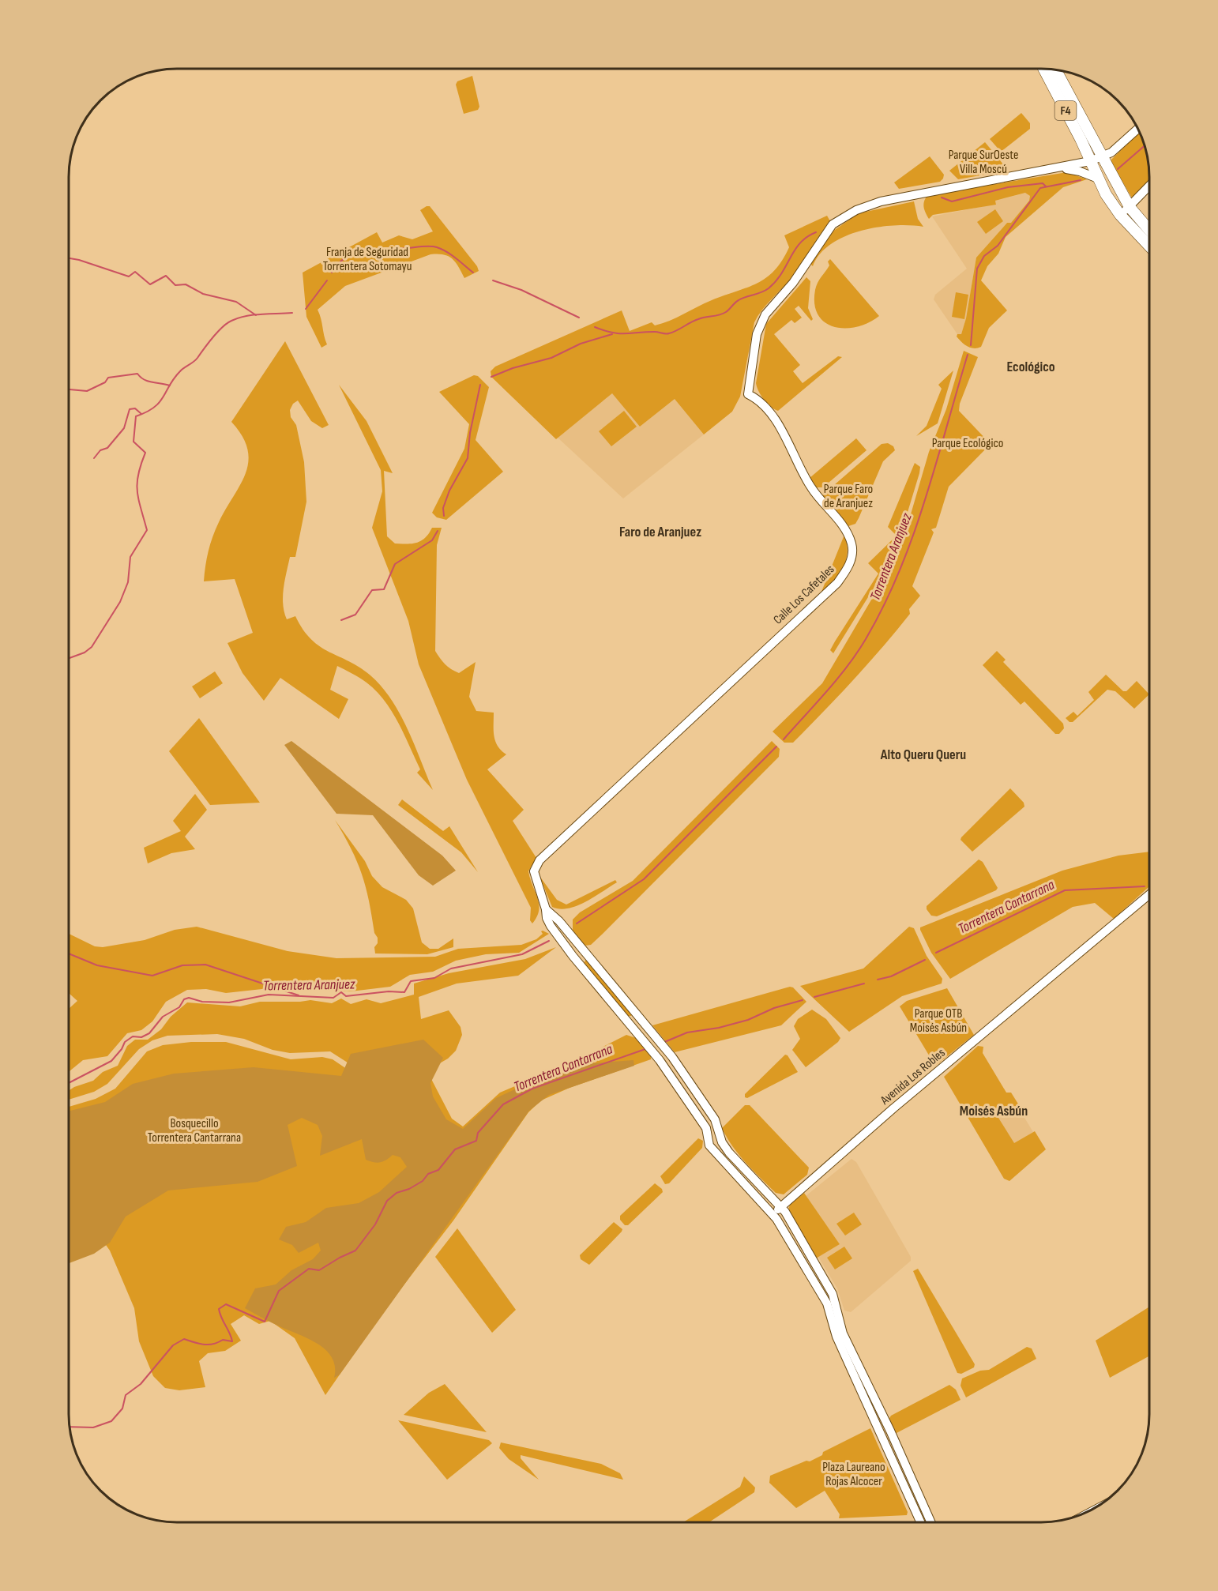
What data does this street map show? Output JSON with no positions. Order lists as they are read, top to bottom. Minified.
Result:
{"streets":{"highway":["F4"],"main road":["Calle Los Cafetales","Avenida Los Robles"]},"districts":["Ecológico","Faro de Aranjuez","Alto Queru Queru","Moisés Asbún"],"water":["Torrentera Aranjuez","Torrentera Cantarrana"],"parks":["Parque SurOeste Villa Moscú","Franja de Seguridad Torrentera Sotomayu","Parque Ecológico","Parque Faro de Aranjuez","Parque OTB Moisés Asbún","Bosquecillo Torrentera Cantarrana","Plaza Laureano Rojas Alcocer"]}
